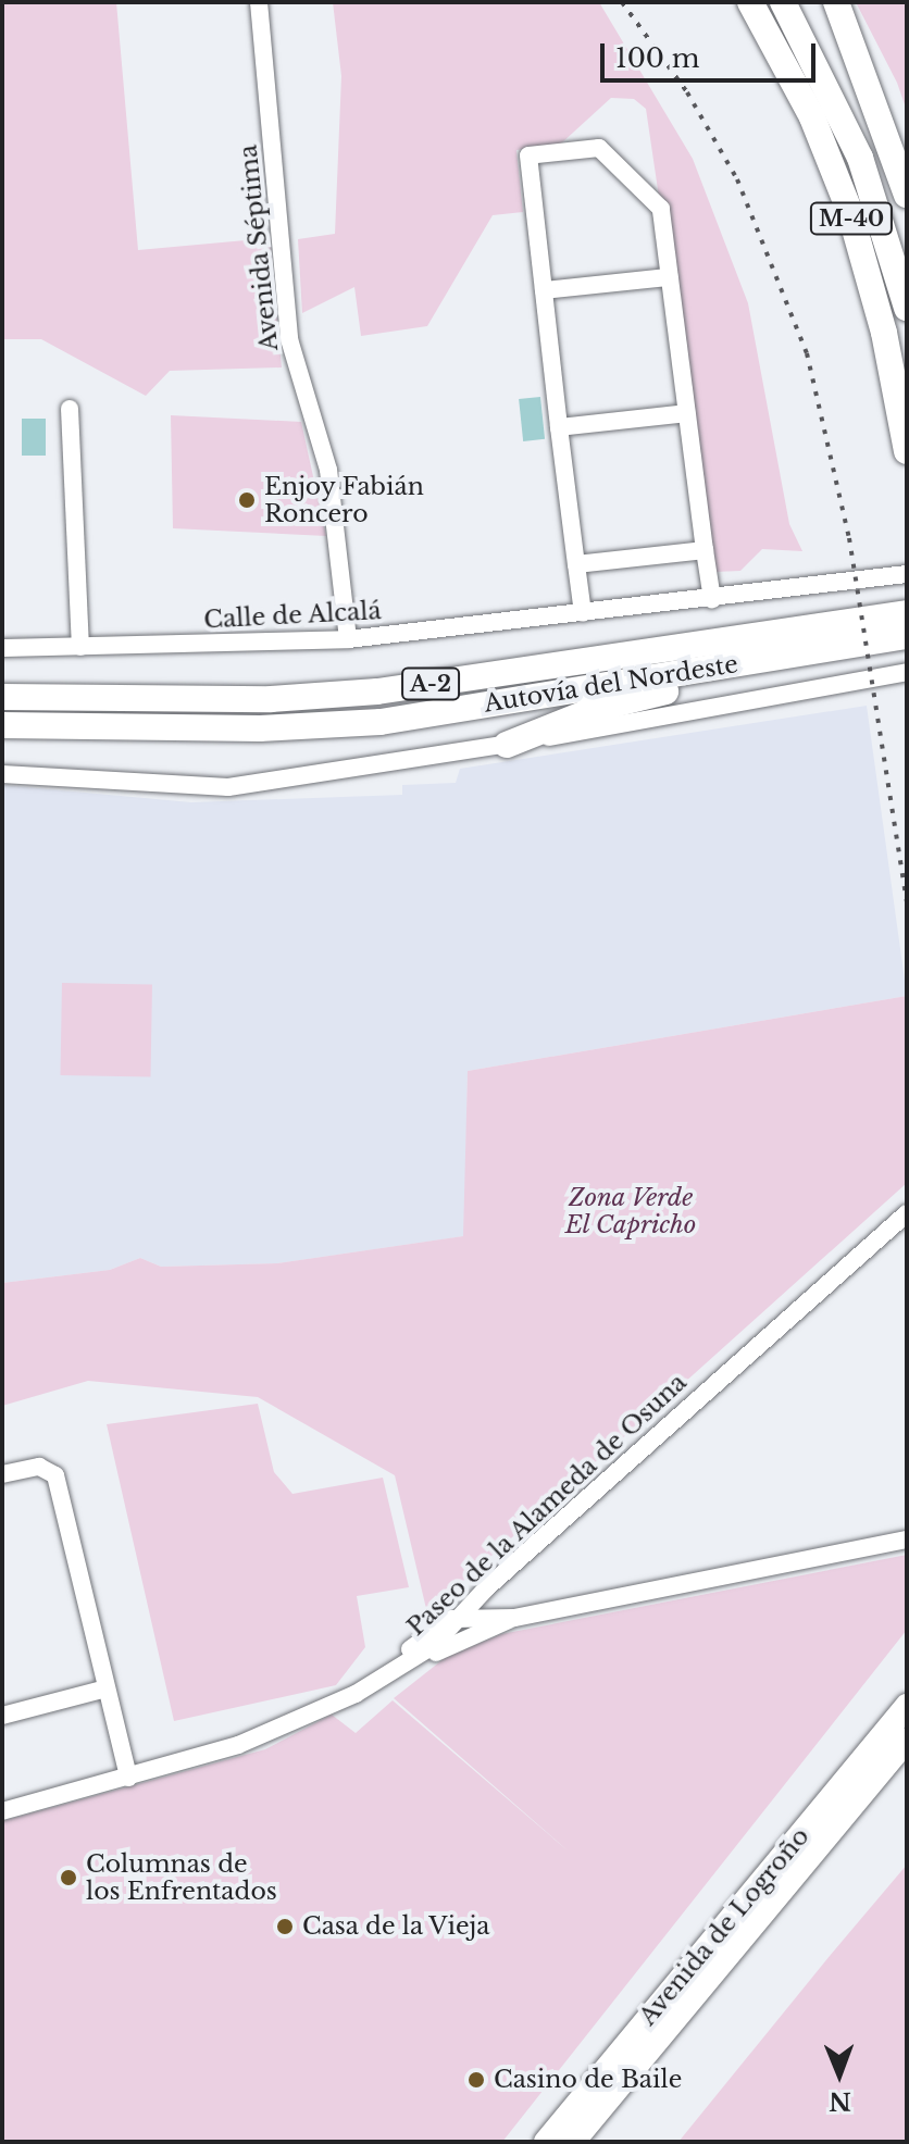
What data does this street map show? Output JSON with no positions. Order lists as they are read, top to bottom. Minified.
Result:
{"streets":{"highway":["M-40","A-2","Autovía del Nordeste"],"main road":["Avenida de Logroño"],"street":["Avenida Séptima","Calle de Alcalá","Paseo de la Alameda de Osuna"]},"crossings":[["Avenida Séptima","Calle de Alcalá"]],"parks":["Zona Verde El Capricho"],"places":["Enjoy Fabián Roncero","Columnas de los Enfrentados","Casa de la Vieja","Casino de Baile"],"scale_bar":"100 m","north":"bottom"}
